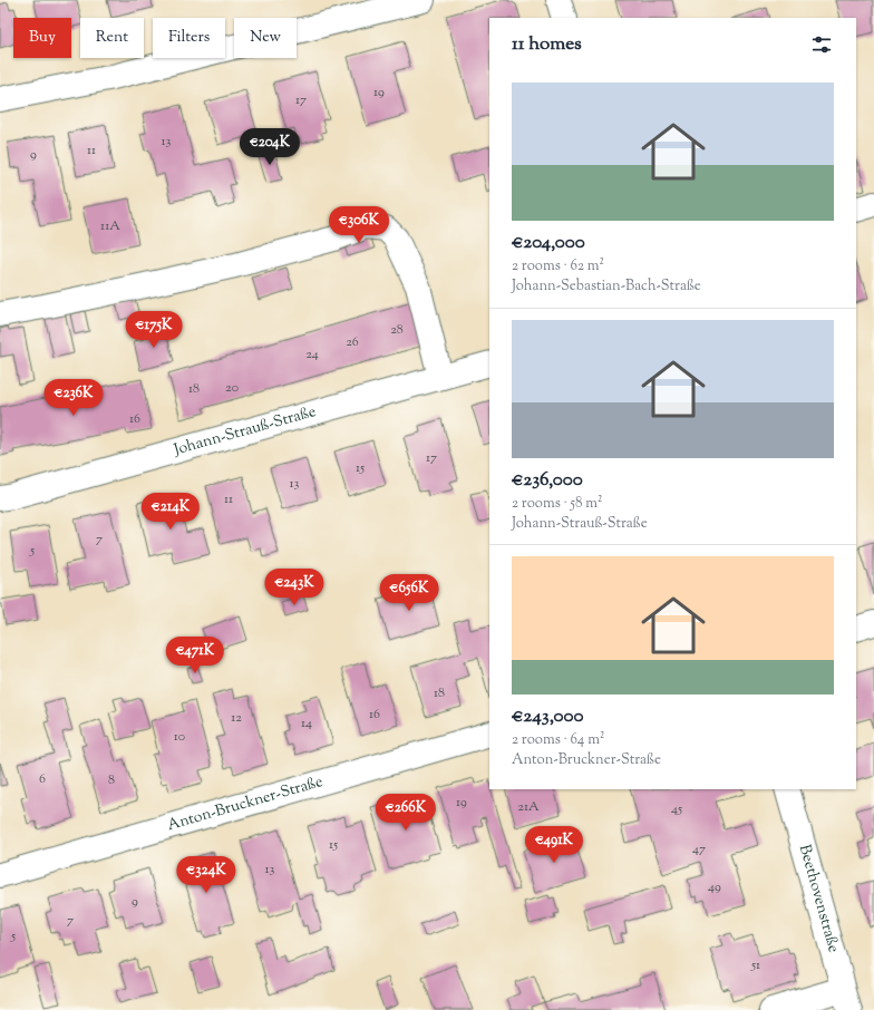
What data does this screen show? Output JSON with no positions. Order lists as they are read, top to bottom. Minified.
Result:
{"streets":{"street":["Johann-Strauß-Straße","Anton-Bruckner-Straße","Beethovenstraße"]},"house_numbers":["19","17","13","11","9","11A","28","26","24","20","18","16","17","15","13","11","7","5","18","16","12","14","10","6","8","19","21A","45","15","47","13","49","9","7","5","51"],"page":{"chip":["Buy","Rent","Filters","New"],"heading":"11 homes","list":[{"name":"€204,000","note":"2 rooms · 62 m² · Johann-Sebastian-Bach-Straße"},{"name":"€236,000","note":"2 rooms · 58 m² · Johann-Strauß-Straße"},{"name":"€243,000","note":"2 rooms · 64 m² · Anton-Bruckner-Straße"}],"price":["€204K","€306K","€175K","€236K","€214K","€243K","€656K","€471K","€266K","€491K","€324K"]}}
